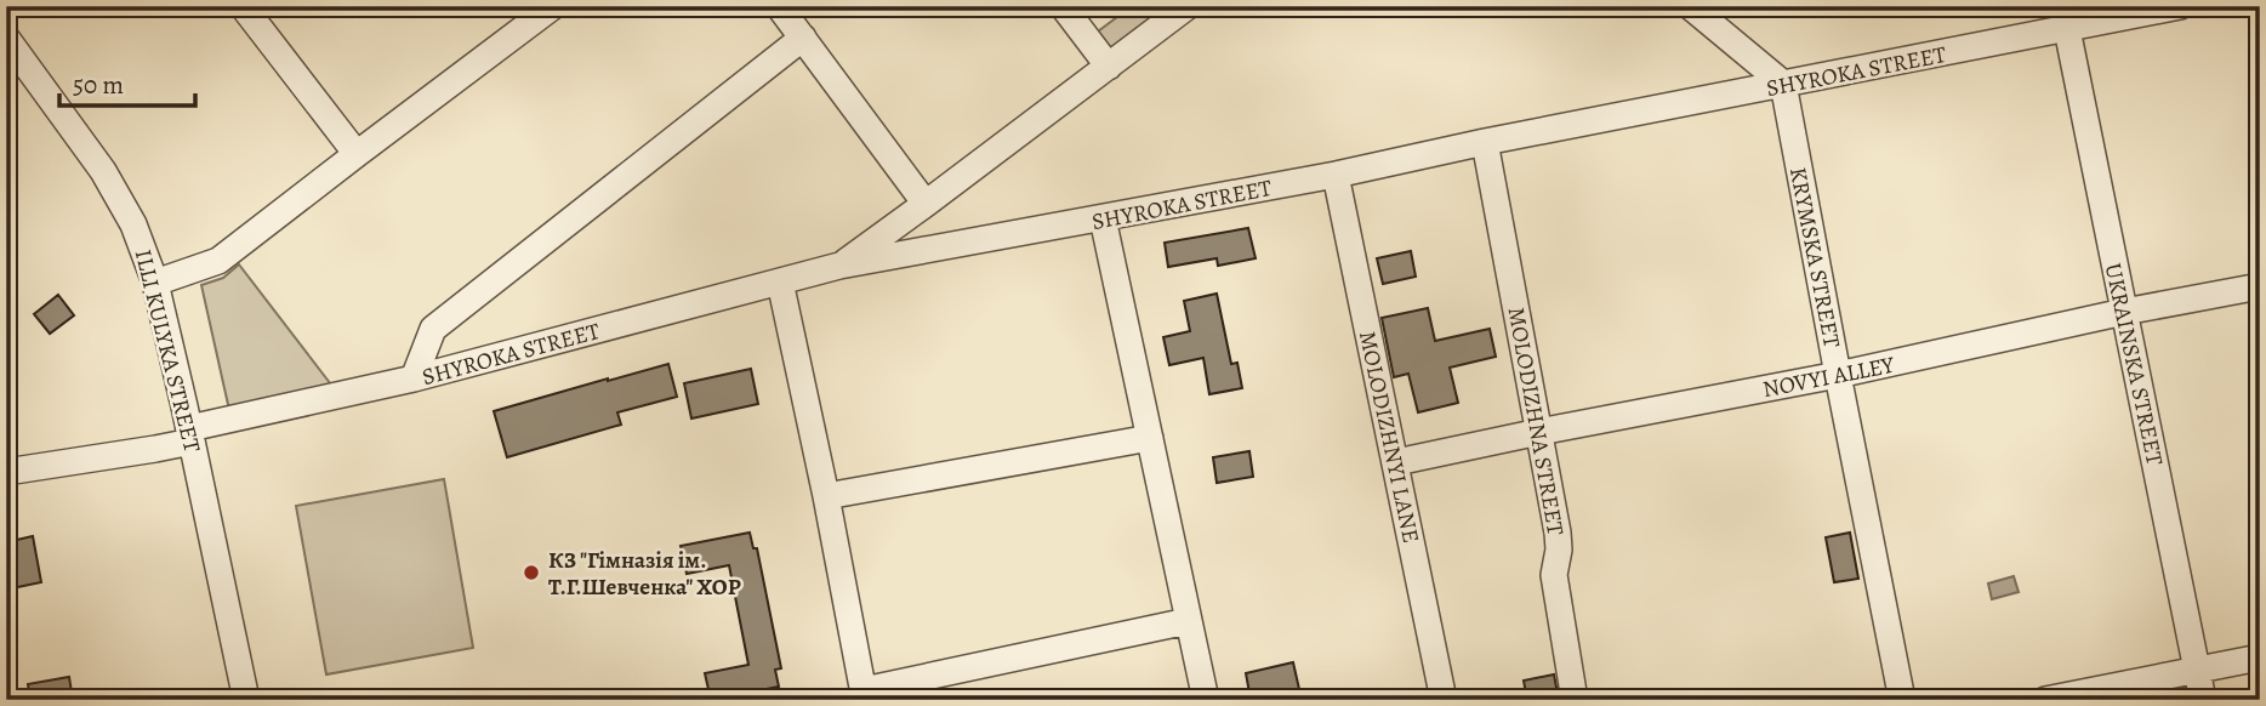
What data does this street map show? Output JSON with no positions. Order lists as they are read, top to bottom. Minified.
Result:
{"streets":{"street":["SHYROKA STREET","KRYMSKA STREET","ILLI KULYKA STREET","UKRAINSKA STREET","NOVYI ALLEY","MOLODIZHNA STREET","MOLODIZHNYI LANE"]},"crossings":[["SHYROKA STREET","KRYMSKA STREET"],["SHYROKA STREET","ILLI KULYKA STREET"],["SHYROKA STREET","UKRAINSKA STREET"],["SHYROKA STREET","MOLODIZHNA STREET"],["SHYROKA STREET","MOLODIZHNYI LANE"],["KRYMSKA STREET","NOVYI ALLEY"],["UKRAINSKA STREET","NOVYI ALLEY"],["NOVYI ALLEY","MOLODIZHNA STREET"],["NOVYI ALLEY","MOLODIZHNYI LANE"]],"places":["КЗ \"Гімназія ім. Т.Г.Шевченка\" ХОР"],"scale_bar":"50 m"}
